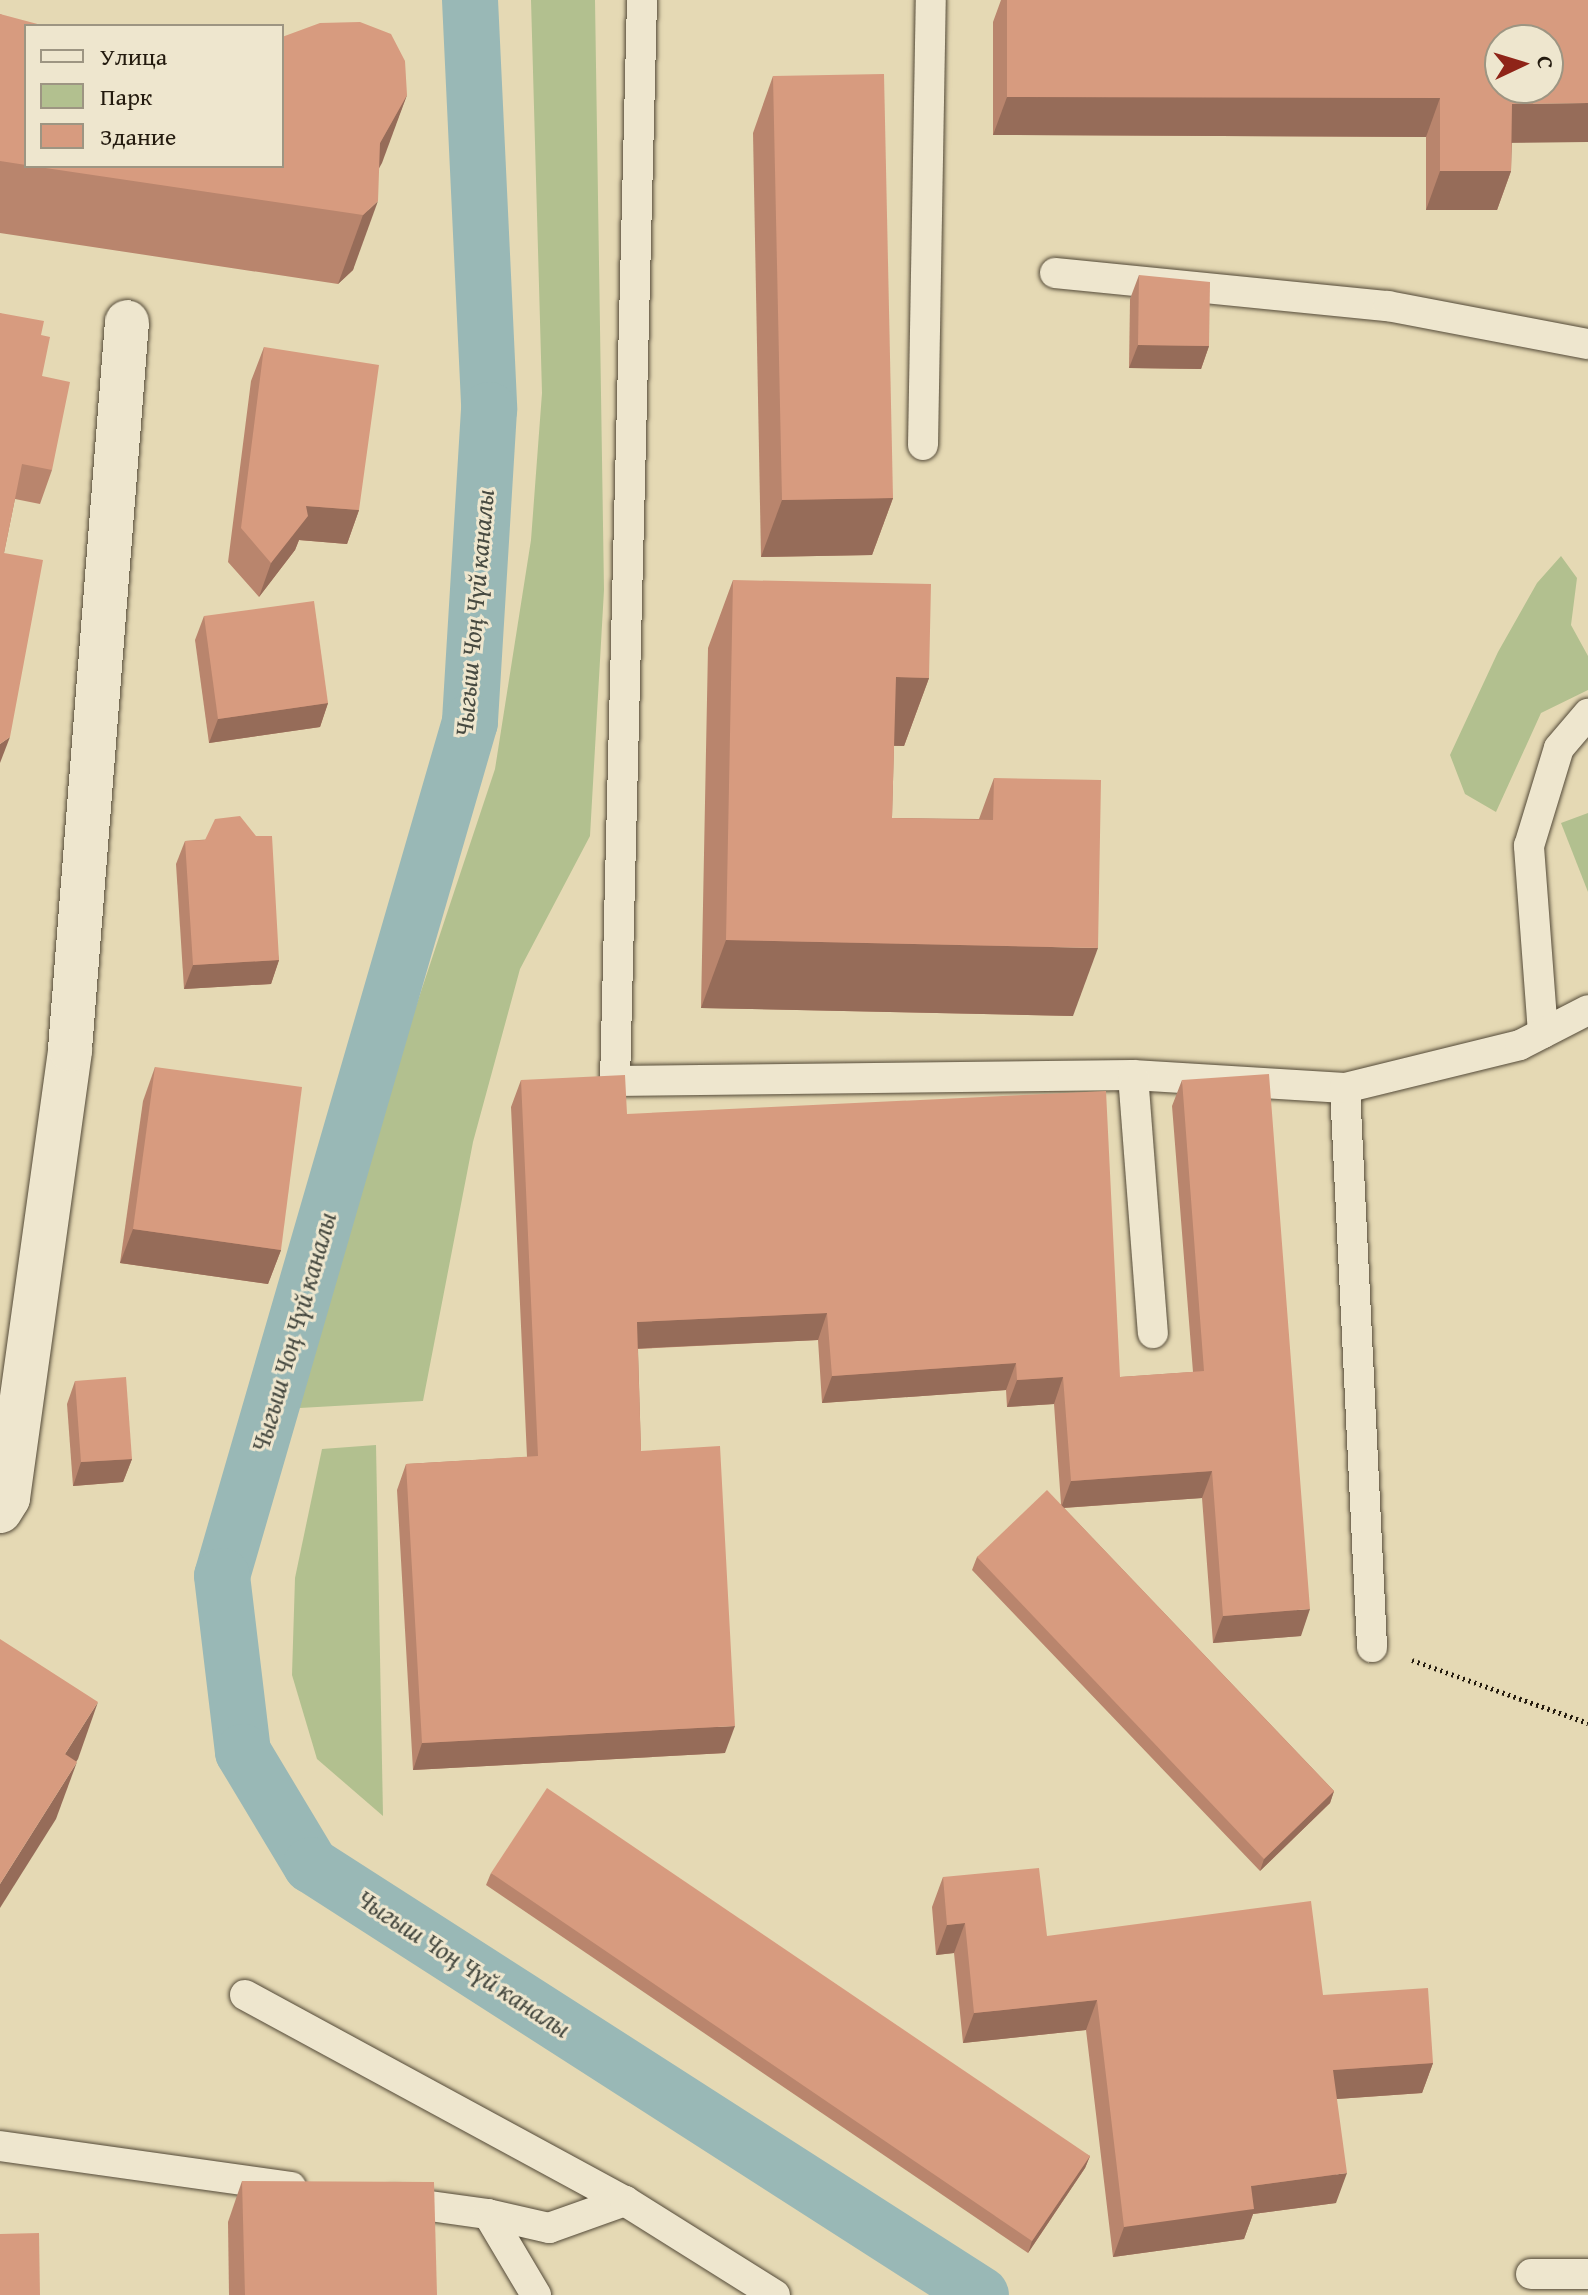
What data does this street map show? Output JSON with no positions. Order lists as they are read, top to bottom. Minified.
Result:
{"water":["Чыгыш Чоң Чүй каналы"],"legend":["Улица","Парк","Здание"],"north":"right"}
